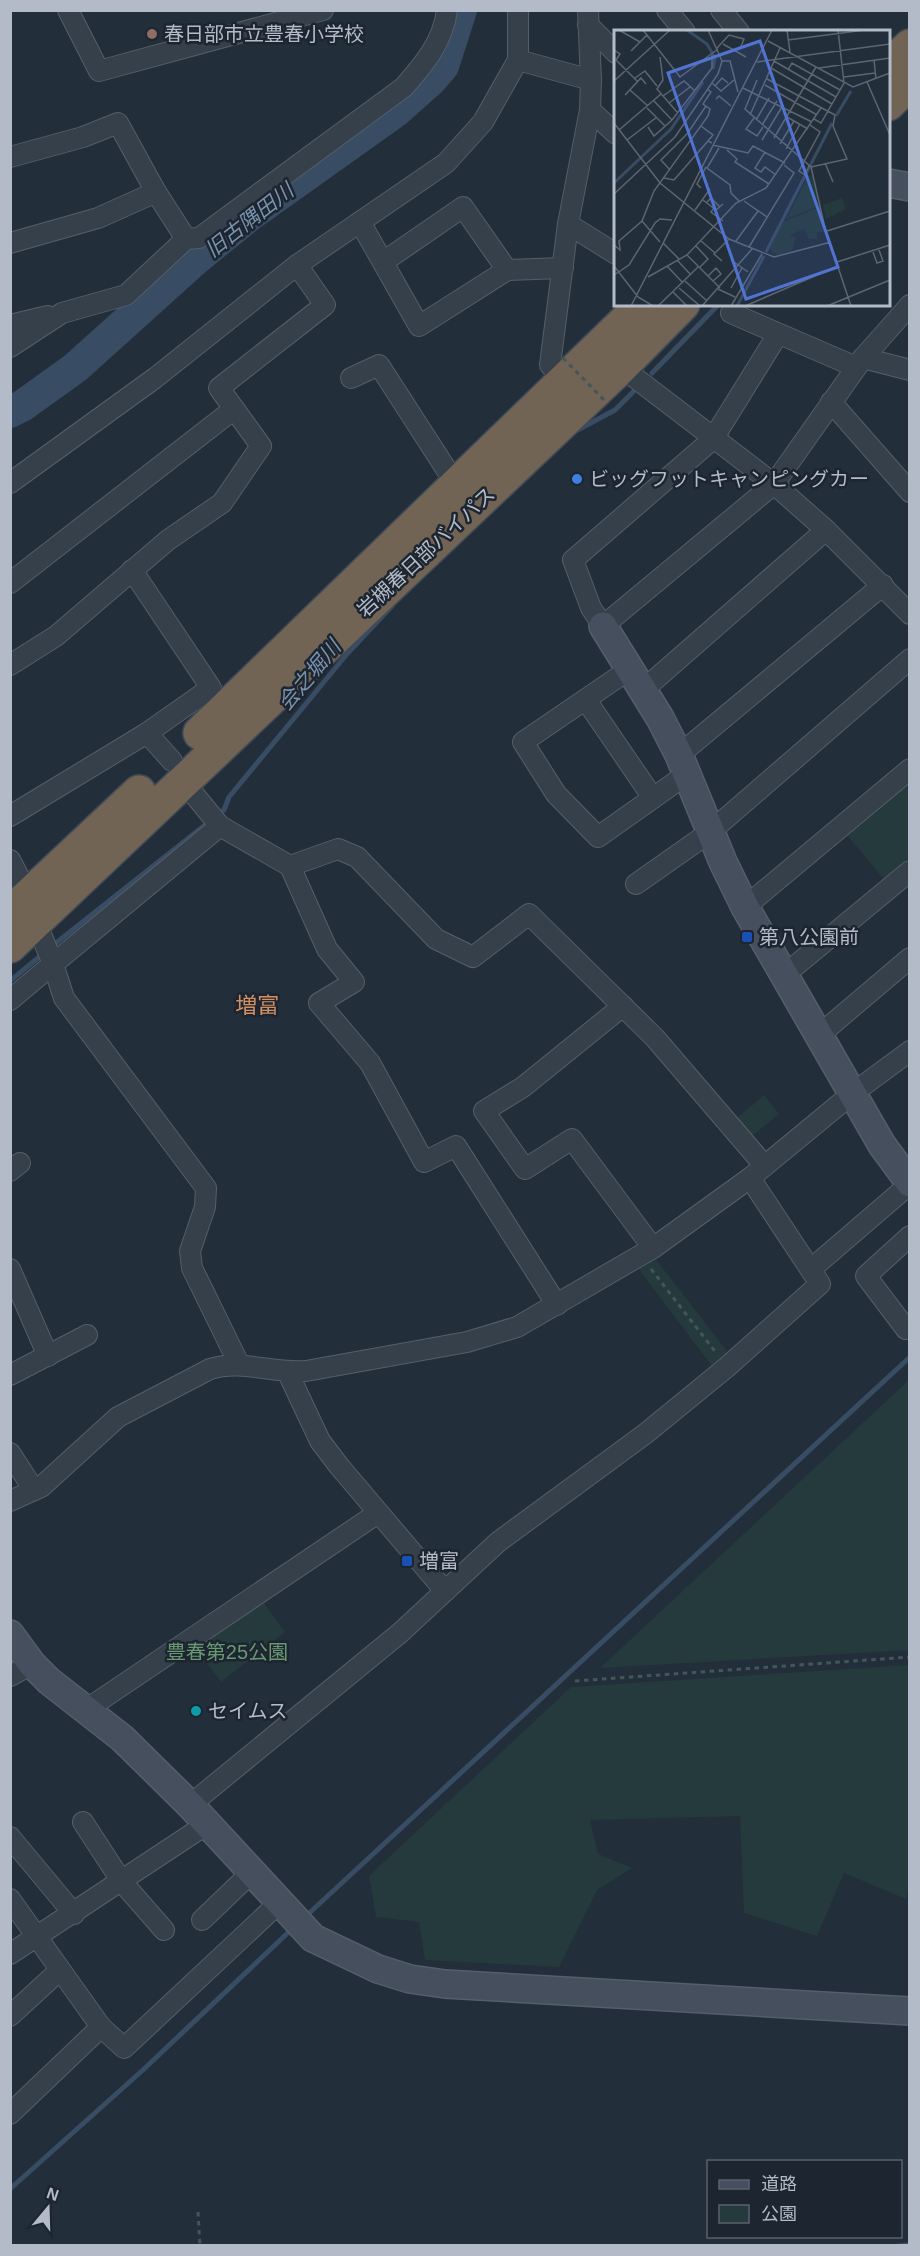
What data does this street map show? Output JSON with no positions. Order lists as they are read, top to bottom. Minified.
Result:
{"streets":{"highway":["岩槻春日部バイパス"]},"districts":["増富"],"water":["旧古隅田川","会之堀川"],"parks":["豊春第25公園"],"places":{"other":["春日部市立豊春小学校","ビッグフットキャンピングカー","セイムス"],"transit":["第八公園前","増富"]},"legend":["道路","公園"],"north":"top"}
